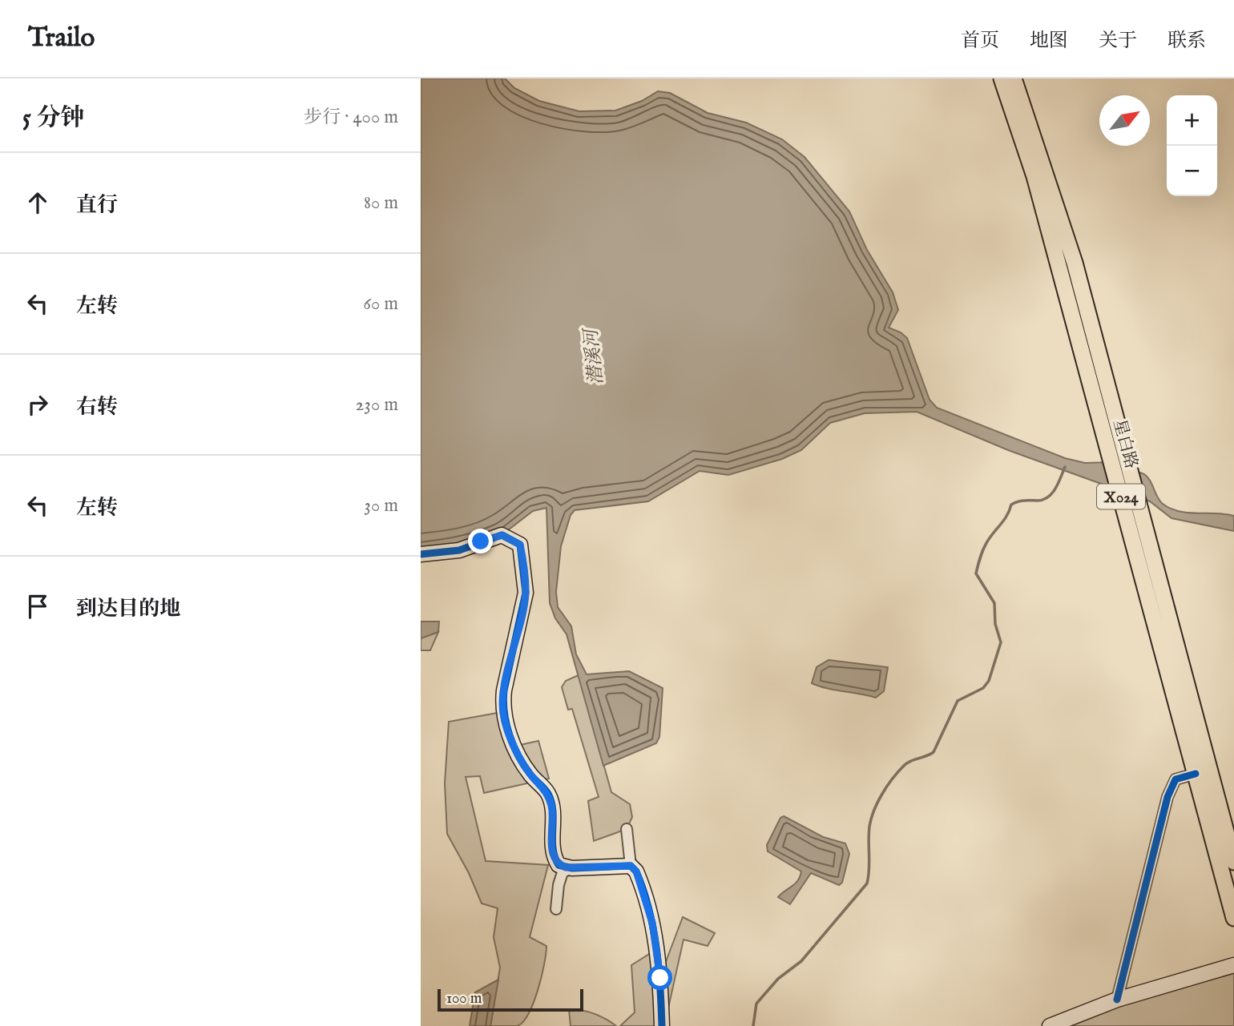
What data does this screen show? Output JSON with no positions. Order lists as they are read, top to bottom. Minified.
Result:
{"streets":{"main road":["星白路","X024"]},"water":["潜溪河"],"scale_bar":"100 m","north":"top right","page":{"header":"Trailo","nav":["首页","地图","关于","联系"],"heading":["5 分钟","步行 · 400 m"],"map_buttons":["+","−"],"list":[["直行","80 m"],["左转","60 m"],["右转","230 m"],["左转","30 m"],"到达目的地"],"scale":"100 m"}}
